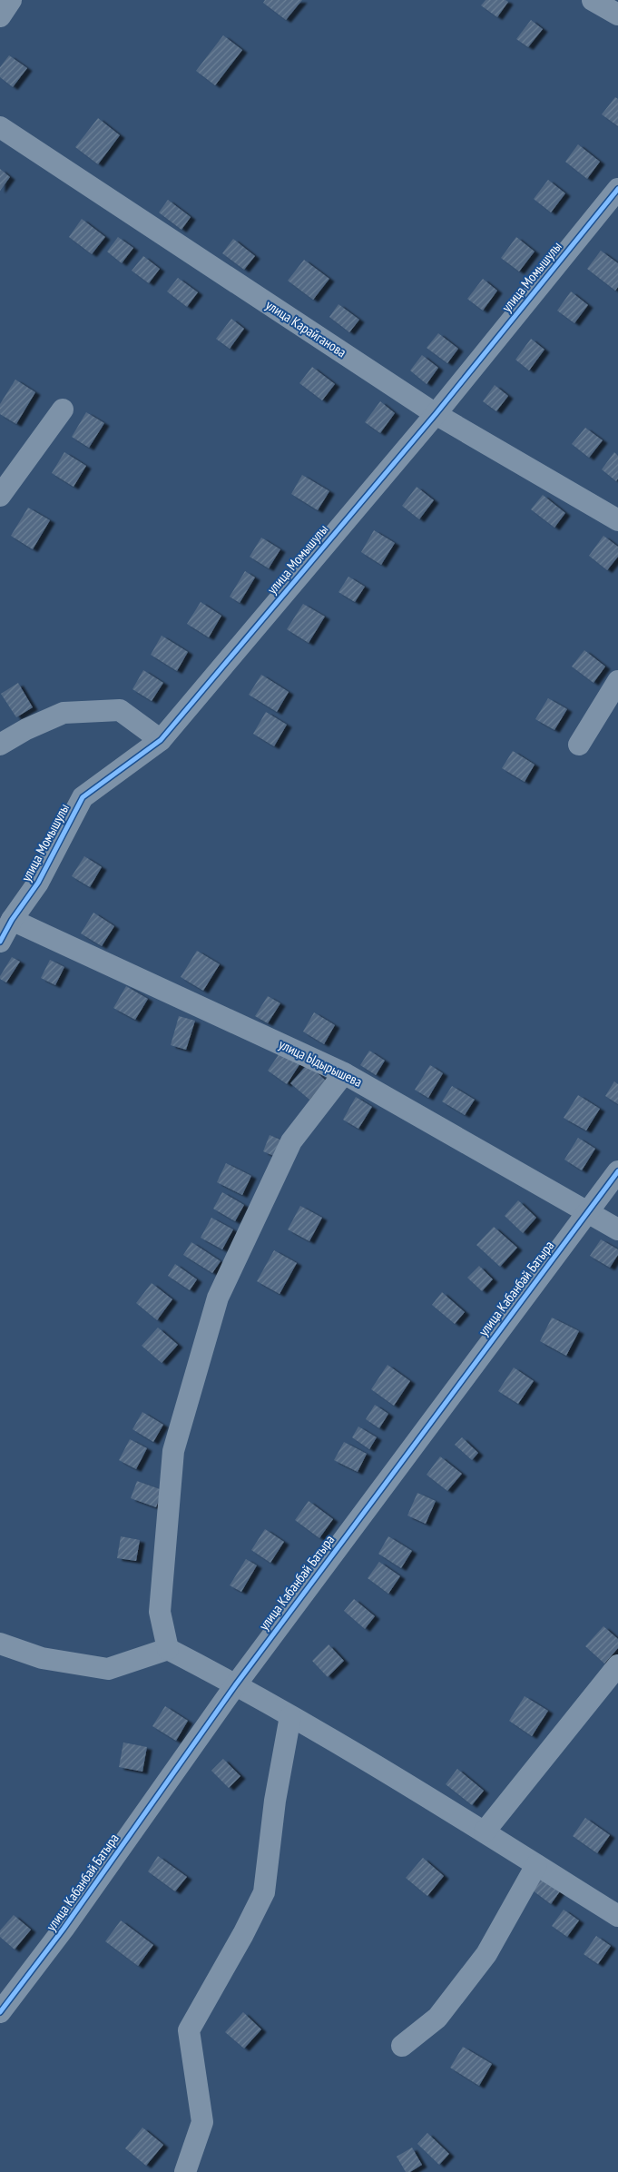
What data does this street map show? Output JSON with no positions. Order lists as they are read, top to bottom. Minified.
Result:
{"streets":{"street":["улица Момышулы","улица Карайганова","улица Ыдырышева","улица Кабанбай Батыра"]},"crossings":[["улица Момышулы","улица Карайганова"],["улица Момышулы","улица Ыдырышева"],["улица Ыдырышева","улица Кабанбай Батыра"]]}
